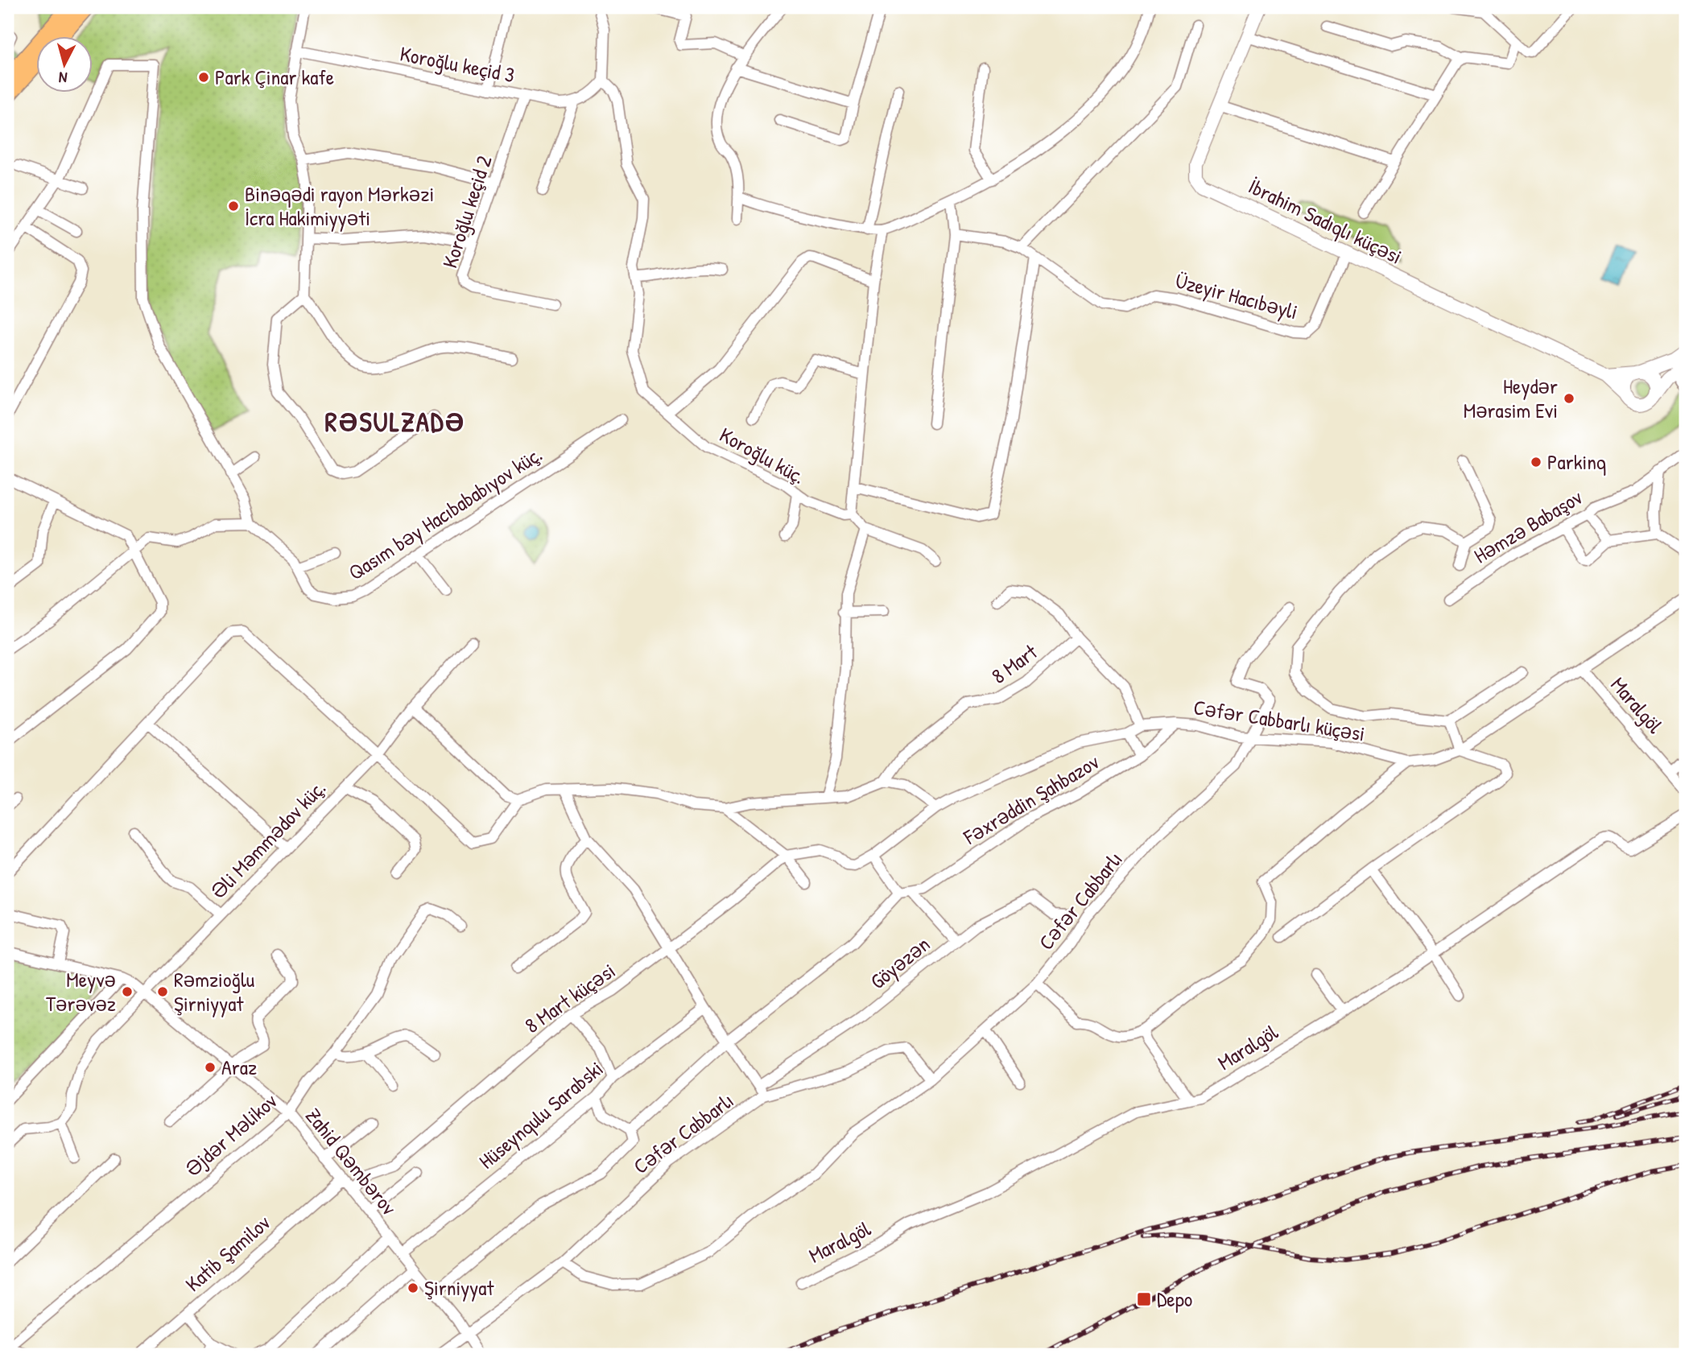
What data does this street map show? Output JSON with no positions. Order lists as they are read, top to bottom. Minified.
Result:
{"streets":{"street":["Koroğlu keçid 3","Koroğlu keçid 2","İbrahim Sadıqlı küçəsi","Üzeyir Hacıbəyli","Koroğlu küç.","Qasım bəy Hacıbababıyov küç.","Həmzə Babaşov","8 Mart","Maralgöl","Cəfər Cabbarlı küçəsi","Fəxrəddin Şahbazov","Əli Məmmədov küç.","Cəfər Cabbarlı","Göyəzən","8 Mart küçəsi","Hüseynqulu Sarabski","Əjdər Məlikov","Zahid Qəmbərov","Katib Şamilov"]},"crossings":[["Koroğlu keçid 3","Koroğlu keçid 2"],["İbrahim Sadıqlı küçəsi","Üzeyir Hacıbəyli"],["Maralgöl","Cəfər Cabbarlı küçəsi"],["Cəfər Cabbarlı küçəsi","Fəxrəddin Şahbazov"],["Cəfər Cabbarlı küçəsi","Cəfər Cabbarlı"],["Əli Məmmədov küç.","Zahid Qəmbərov"],["Cəfər Cabbarlı","Zahid Qəmbərov"],["8 Mart küçəsi","Zahid Qəmbərov"],["Hüseynqulu Sarabski","Zahid Qəmbərov"],["Əjdər Məlikov","Zahid Qəmbərov"],["Zahid Qəmbərov","Katib Şamilov"]],"districts":["RƏSULZADƏ"],"places":{"other":["Park Çinar kafe","Binəqədi rayon Mərkəzi İcra Hakimiyyəti","Heydər Mərasim Evi","Parkinq","Meyvə Tərəvəz","Rəmzioğlu Şirniyyat","Araz","Şirniyyat"],"transit":["Depo"]},"north":"bottom"}
